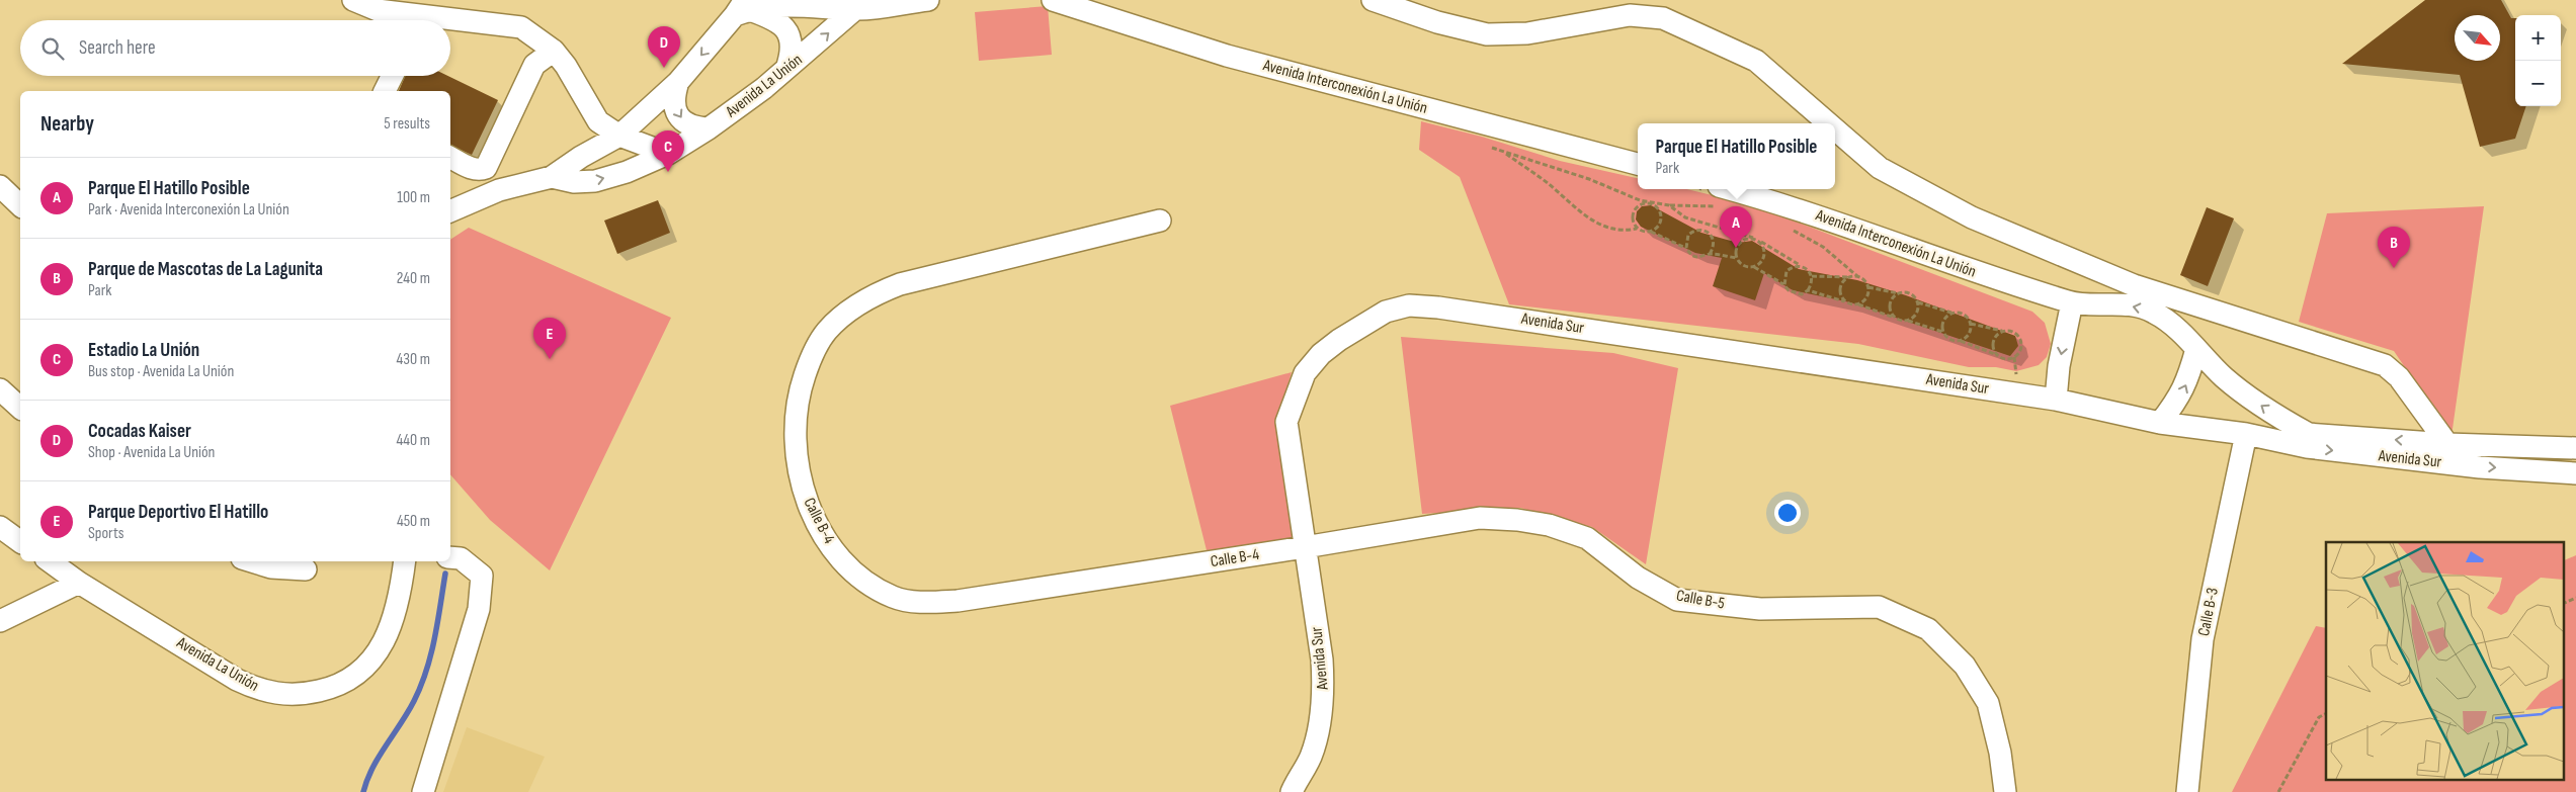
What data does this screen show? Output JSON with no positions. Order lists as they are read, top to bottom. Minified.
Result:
{"streets":{"street":["Avenida La Unión","Avenida Interconexión La Unión","Avenida Sur","Calle B-4","Calle B-5","Calle B-3"]},"crossings":[["Avenida Interconexión La Unión","Avenida Sur"],["Avenida Sur","Calle B-4"],["Avenida Sur","Calle B-5"],["Avenida Sur","Calle B-3"],["Calle B-4","Calle B-5"]],"north":"bottom right","page":{"map_buttons":["+","−"],"search":"Search here","pins":["D","C","A","B","E"],"heading":["Nearby","5 results"],"popup":["Parque El Hatillo Posible","Park"],"list":[{"mark":"A","name":"Parque El Hatillo Posible","note":"Park · Avenida Interconexión La Unión","value":"100 m"},{"mark":"B","name":"Parque de Mascotas de La Lagunita","note":"Park","value":"240 m"},{"mark":"C","name":"Estadio La Unión","note":"Bus stop · Avenida La Unión","value":"430 m"},{"mark":"D","name":"Cocadas Kaiser","note":"Shop · Avenida La Unión","value":"440 m"},{"mark":"E","name":"Parque Deportivo El Hatillo","note":"Sports","value":"450 m"}]}}
